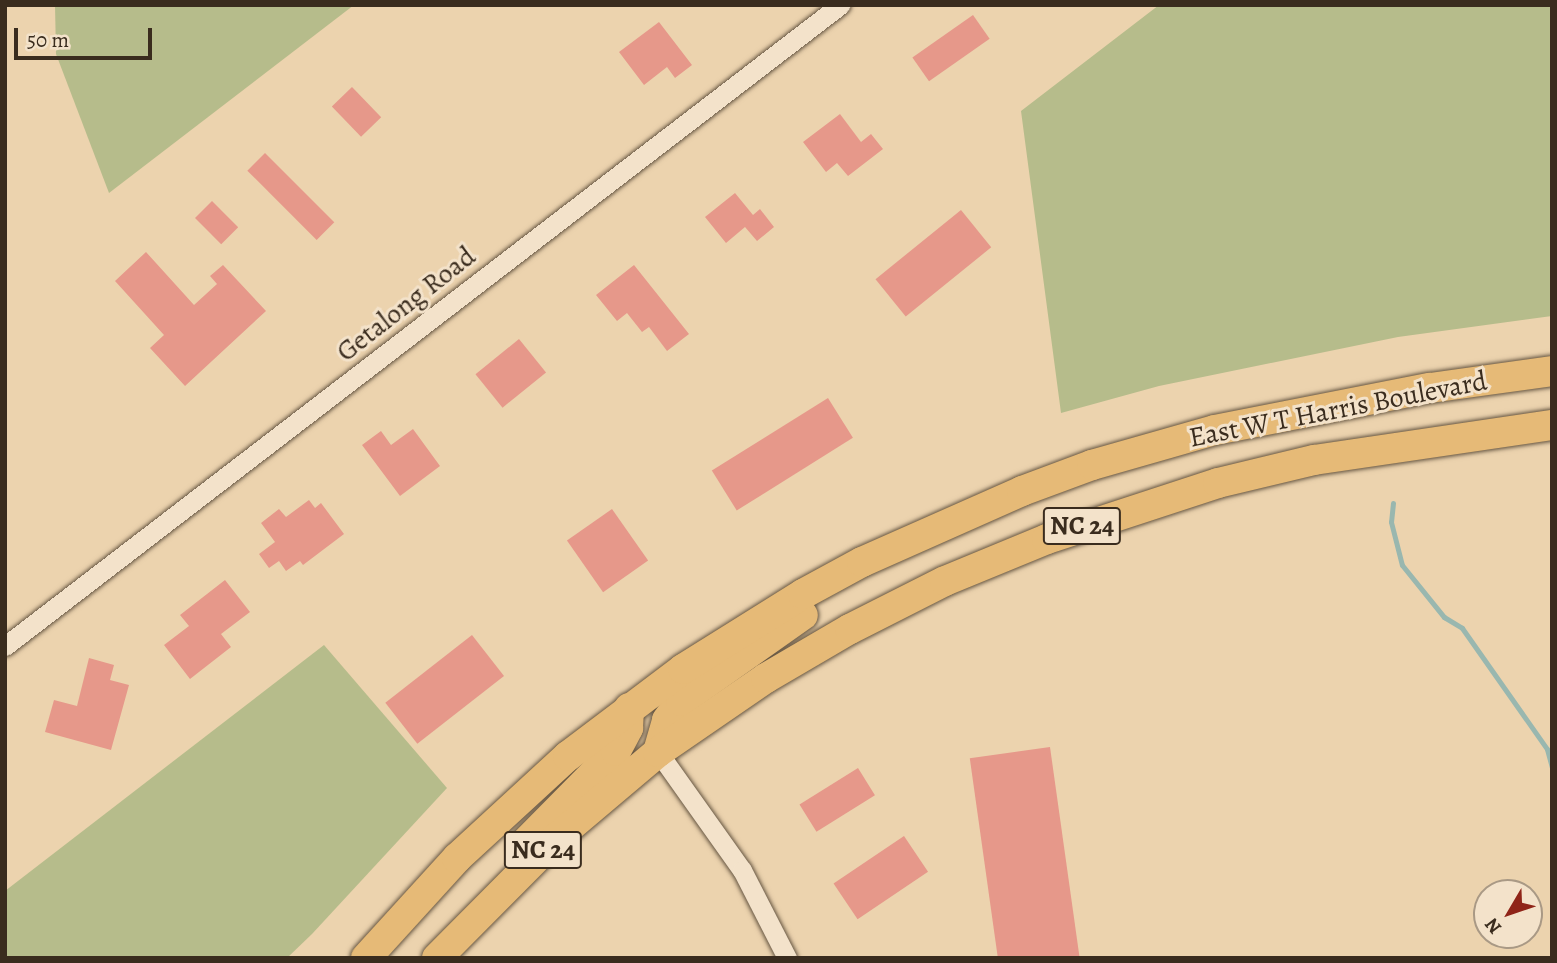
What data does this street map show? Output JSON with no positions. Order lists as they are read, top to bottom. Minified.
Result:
{"streets":{"main road":["East W T Harris Boulevard","NC 24"],"street":["Getalong Road"]},"scale_bar":"50 m","north":"bottom left"}
